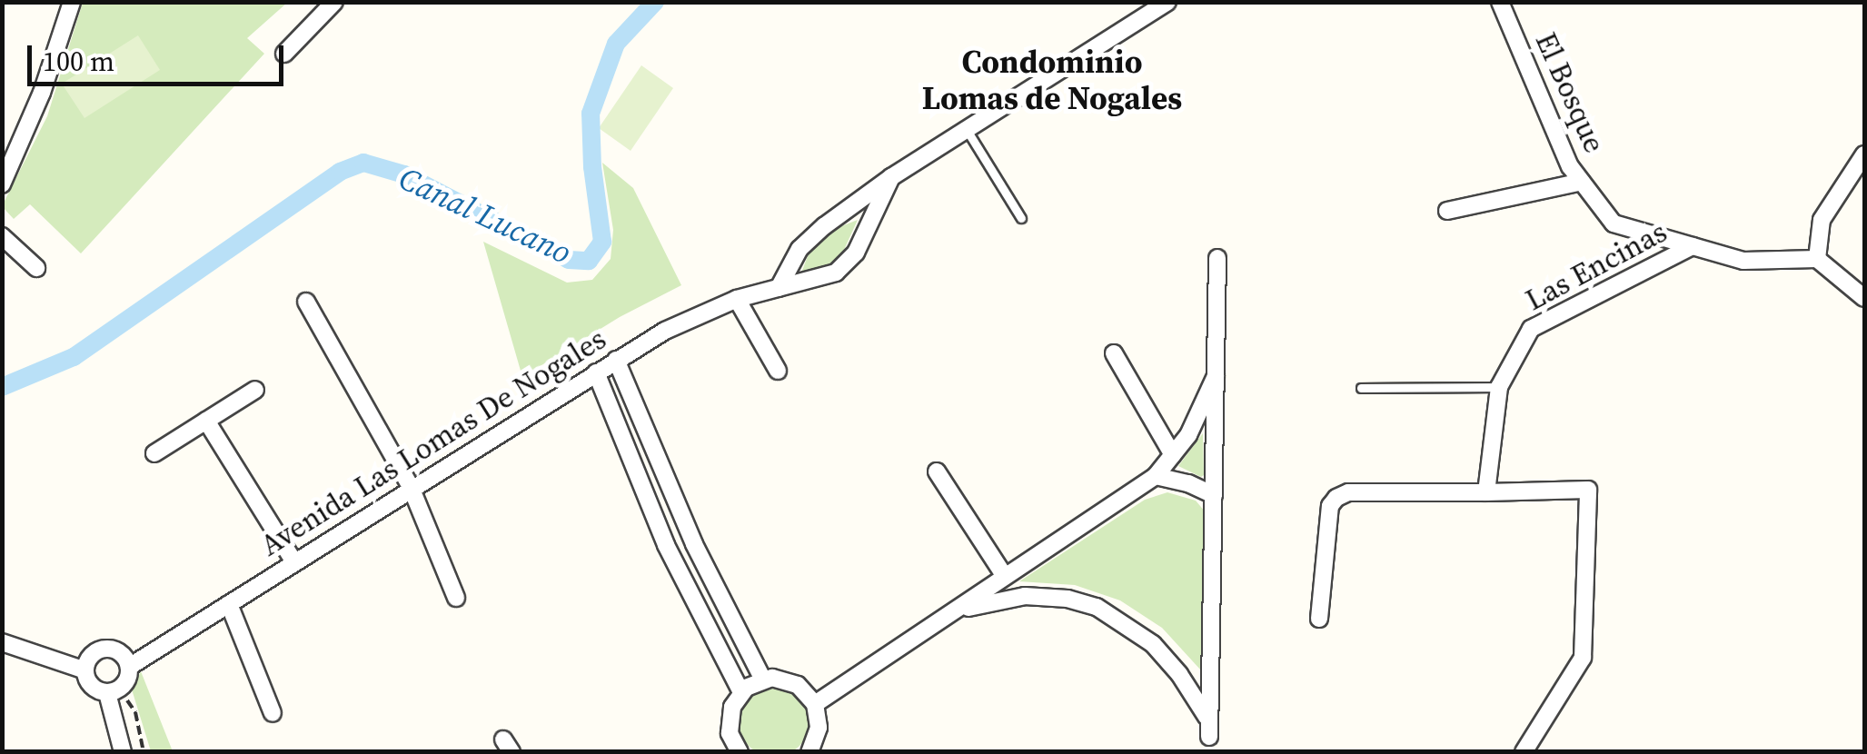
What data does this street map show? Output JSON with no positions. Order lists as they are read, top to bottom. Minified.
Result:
{"streets":{"street":["El Bosque","Las Encinas","Avenida Las Lomas De Nogales"]},"crossings":[["El Bosque","Las Encinas"]],"districts":["Condominio Lomas de Nogales"],"water":["Canal Lucano"],"scale_bar":"100 m"}
